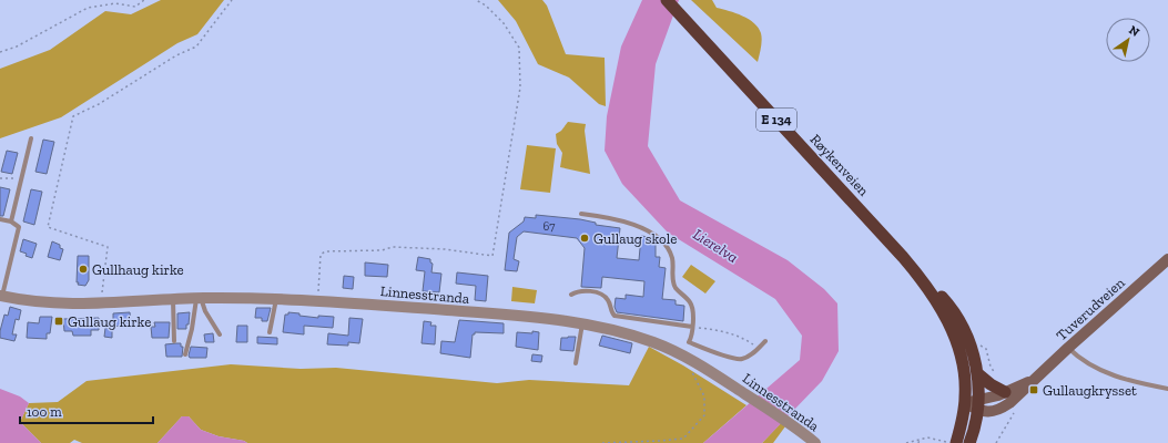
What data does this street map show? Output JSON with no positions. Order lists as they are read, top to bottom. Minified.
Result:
{"streets":{"highway":["E 134","Røykenveien"],"main road":["Tuverudveien"],"street":["Linnesstranda"]},"crossings":[["Røykenveien","Tuverudveien"]],"water":["Lierelva"],"places":{"other":["Gullaug skole","Gullhaug kirke"],"transit":["Gullaug kirke","Gullaugkrysset"]},"house_numbers":["67"],"scale_bar":"100 m","north":"top right"}
